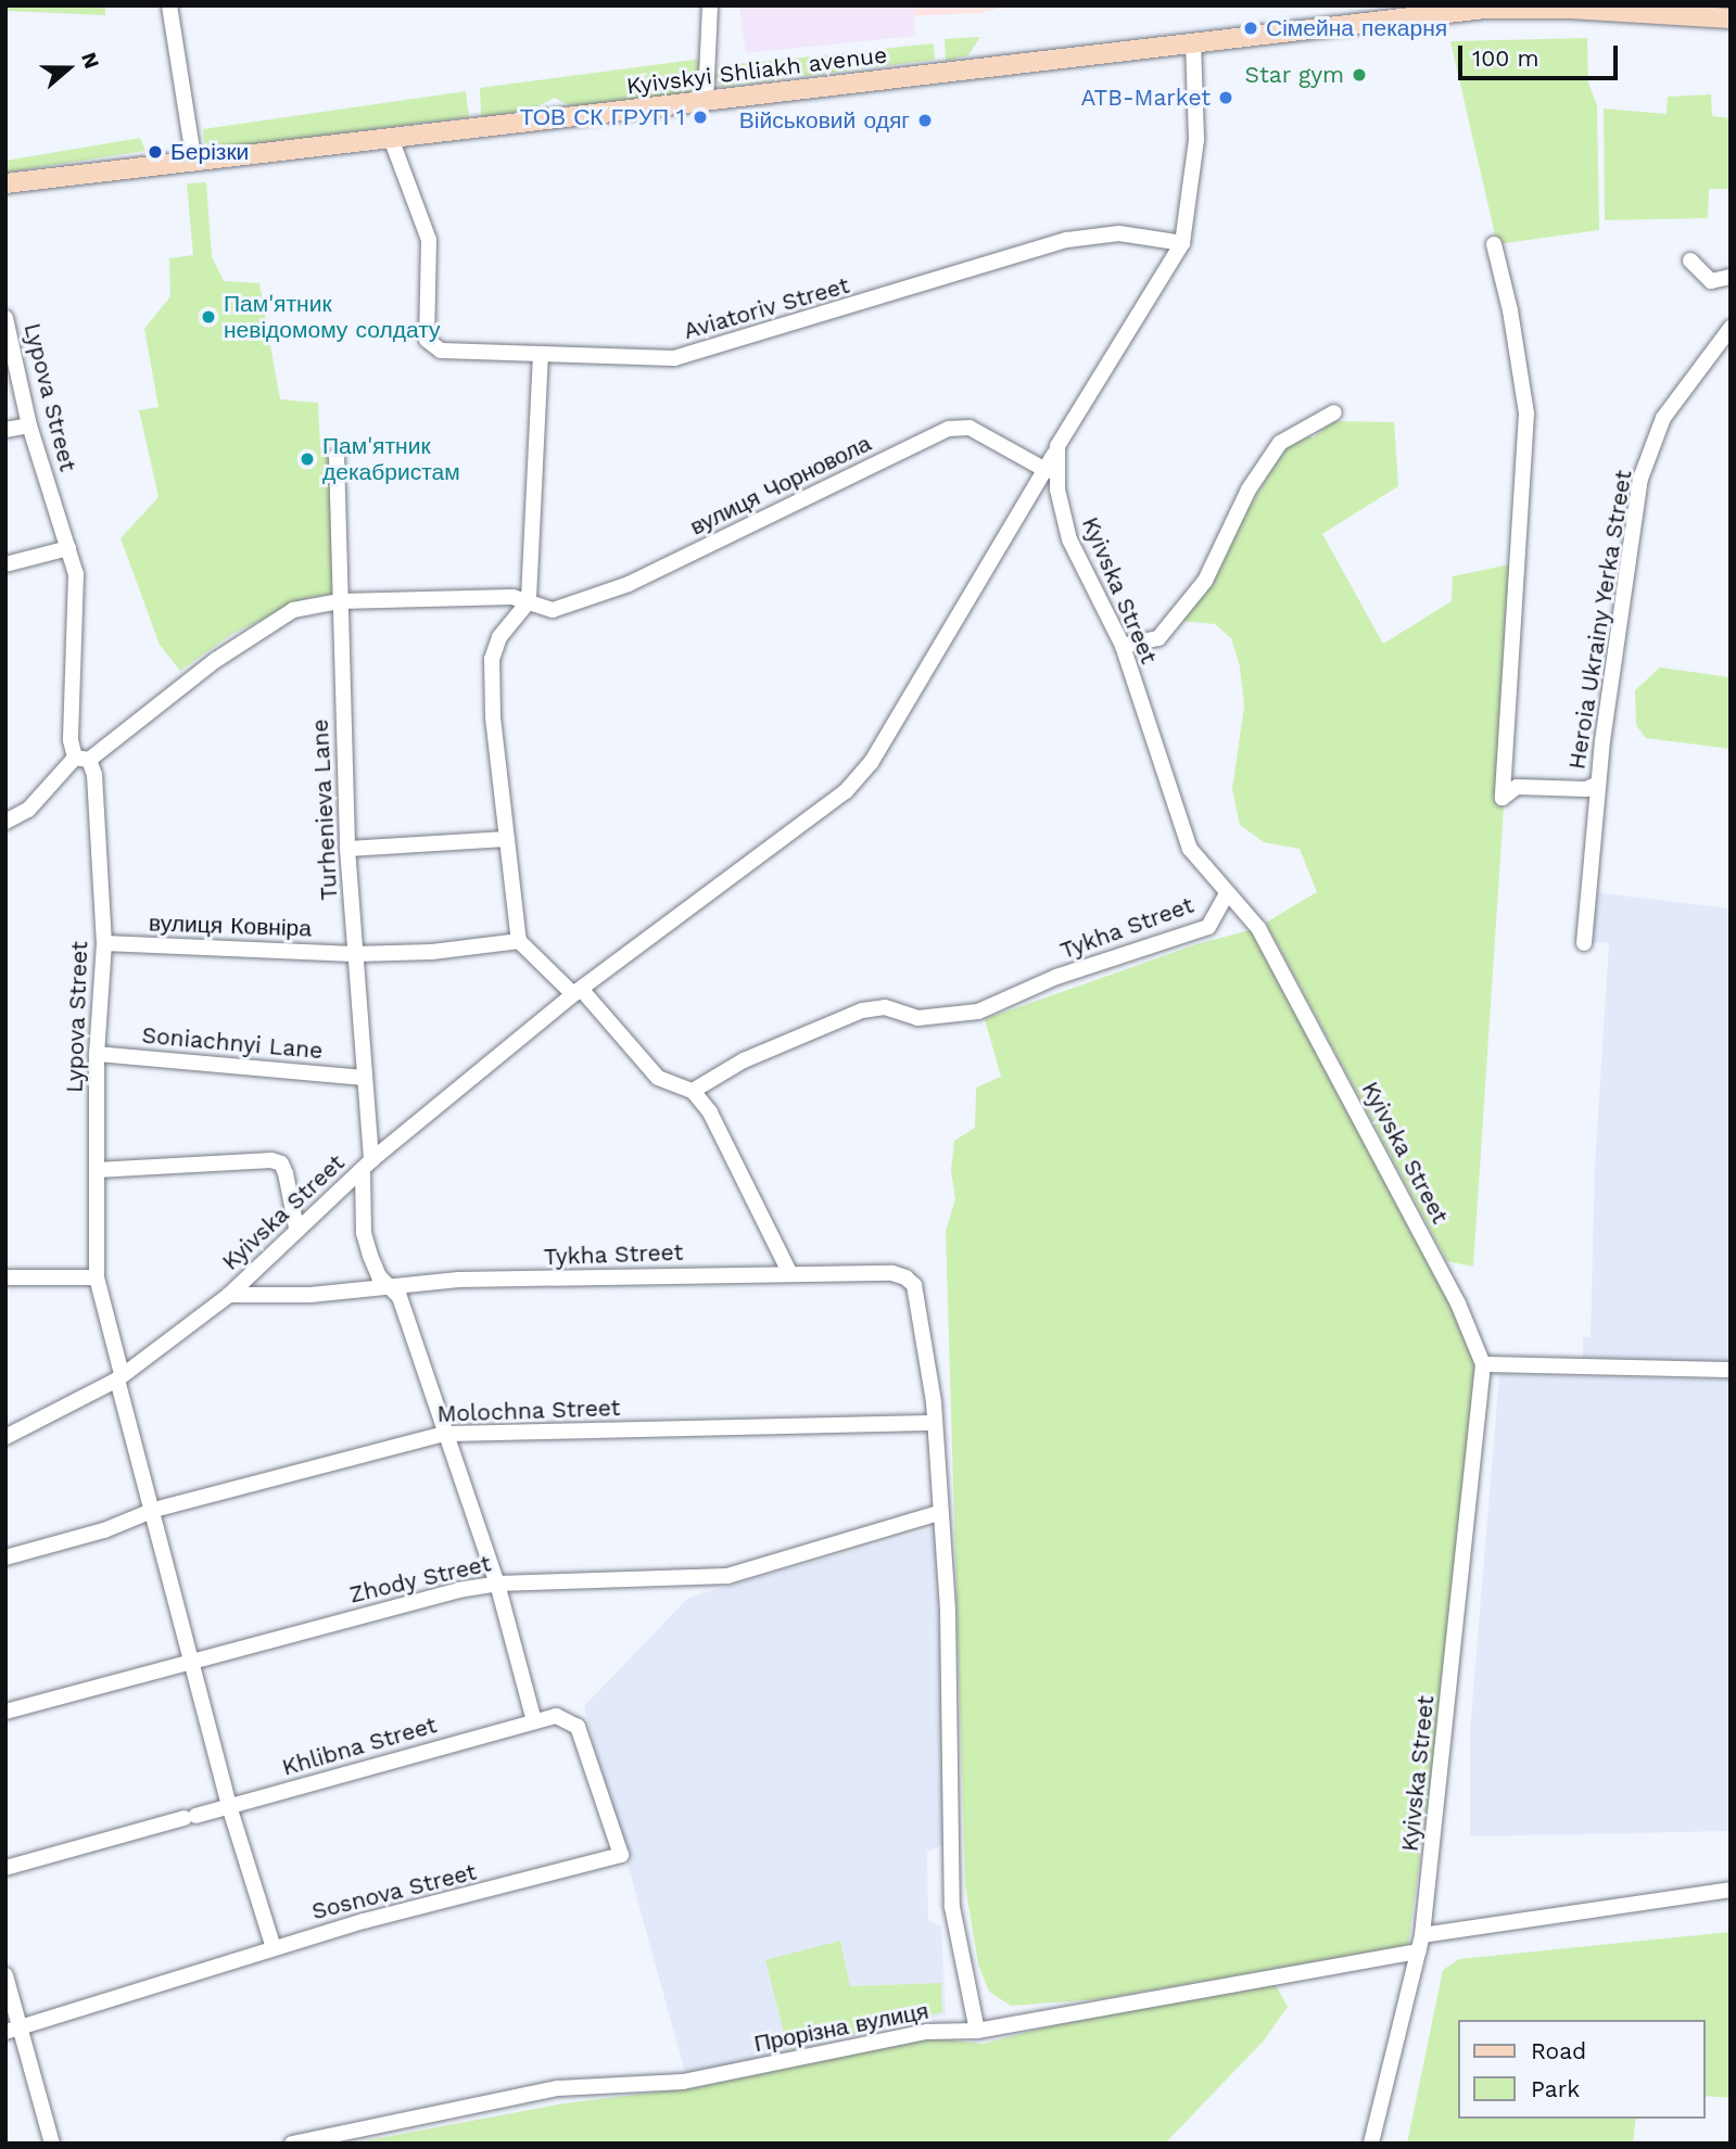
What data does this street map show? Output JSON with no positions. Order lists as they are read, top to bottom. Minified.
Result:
{"streets":{"main road":["Kyivskyi Shliakh avenue"],"street":["Aviatoriv Street","Lypova Street","вулиця Чорновола","Kyivska Street","Heroia Ukrainy Yerka Street","Turhenieva Lane","вулиця Ковніра","Tykha Street","Soniachnyi Lane","Molochna Street","Zhody Street","Khlibna Street","Sosnova Street","Прорізна вулиця"]},"crossings":[["Kyivskyi Shliakh avenue","Aviatoriv Street"],["Kyivskyi Shliakh avenue","Kyivska Street"],["Aviatoriv Street","Kyivska Street"],["Lypova Street","вулиця Чорновола"],["Lypova Street","Kyivska Street"],["Lypova Street","вулиця Ковніра"],["Lypova Street","Soniachnyi Lane"],["Lypova Street","Molochna Street"],["Lypova Street","Zhody Street"],["Lypova Street","Khlibna Street"],["Lypova Street","Sosnova Street"],["вулиця Чорновола","Kyivska Street"],["вулиця Чорновола","Turhenieva Lane"],["Kyivska Street","Turhenieva Lane"],["Kyivska Street","Tykha Street"],["Kyivska Street","Прорізна вулиця"],["Turhenieva Lane","вулиця Ковніра"],["Turhenieva Lane","Tykha Street"],["Turhenieva Lane","Soniachnyi Lane"],["Turhenieva Lane","Molochna Street"],["Turhenieva Lane","Zhody Street"],["Turhenieva Lane","Khlibna Street"],["Turhenieva Lane","Sosnova Street"],["Tykha Street","Molochna Street"],["Khlibna Street","Sosnova Street"]],"places":["Сімейна пекарня","Star gym","ATB-Market","ТОВ СК ГРУП 1","Військовий одяг","Берізки","Пам'ятник невідомому солдату","Пам'ятник декабристам"],"legend":["Road","Park"],"scale_bar":"100 m","north":"right"}
